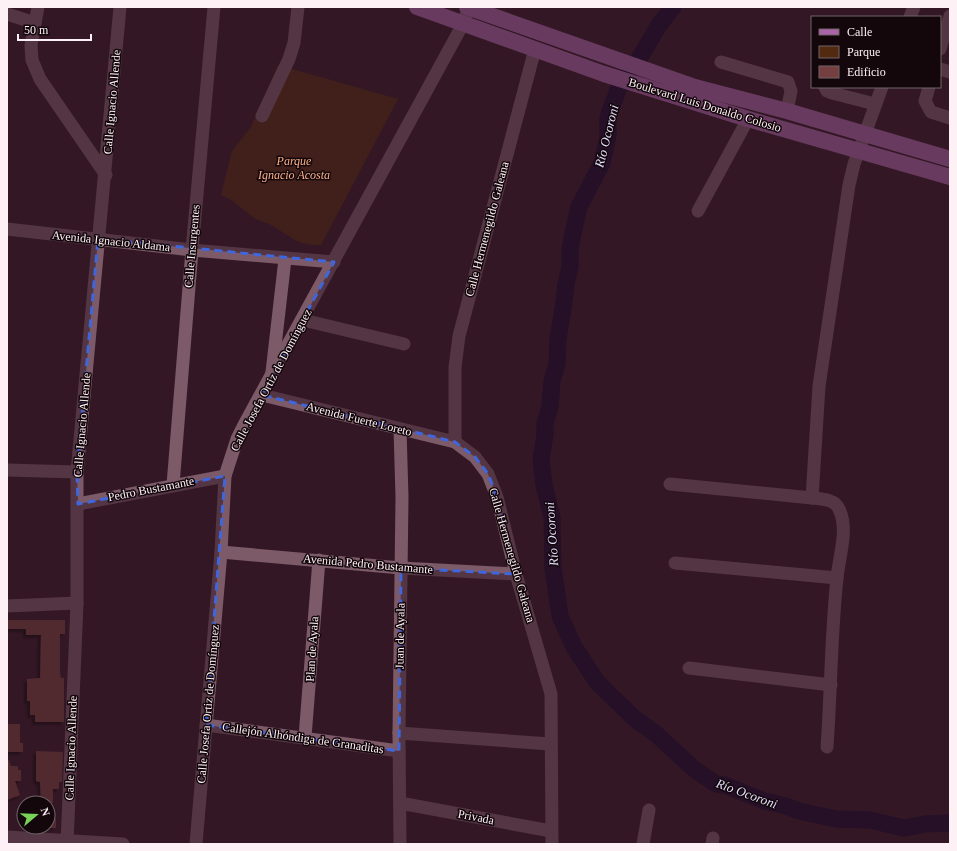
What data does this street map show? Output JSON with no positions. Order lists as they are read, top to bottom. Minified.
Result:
{"streets":{"main road":["Boulevard Luis Donaldo Colosio"],"street":["Calle Ignacio Allende","Calle Hermenegildo Galeana","Avenida Ignacio Aldama","Calle Insurgentes","Calle Josefa Ortiz de Domínguez","Avenida Fuerte Loreto","Pedro Bustamante","Avenida Pedro Bustamante","Juan de Ayala","Plan de Ayala","Callejón Alhóndiga de Granaditas","Privada"]},"crossings":[["Calle Ignacio Allende","Avenida Ignacio Aldama"],["Calle Ignacio Allende","Pedro Bustamante"],["Boulevard Luis Donaldo Colosio","Calle Hermenegildo Galeana"],["Boulevard Luis Donaldo Colosio","Calle Josefa Ortiz de Domínguez"],["Calle Hermenegildo Galeana","Avenida Fuerte Loreto"],["Calle Hermenegildo Galeana","Avenida Pedro Bustamante"],["Calle Hermenegildo Galeana","Callejón Alhóndiga de Granaditas"],["Calle Hermenegildo Galeana","Privada"],["Avenida Ignacio Aldama","Calle Insurgentes"],["Avenida Ignacio Aldama","Calle Josefa Ortiz de Domínguez"],["Calle Insurgentes","Pedro Bustamante"],["Calle Josefa Ortiz de Domínguez","Avenida Fuerte Loreto"],["Calle Josefa Ortiz de Domínguez","Pedro Bustamante"],["Calle Josefa Ortiz de Domínguez","Avenida Pedro Bustamante"],["Calle Josefa Ortiz de Domínguez","Callejón Alhóndiga de Granaditas"],["Avenida Fuerte Loreto","Juan de Ayala"],["Avenida Pedro Bustamante","Juan de Ayala"],["Avenida Pedro Bustamante","Plan de Ayala"],["Juan de Ayala","Callejón Alhóndiga de Granaditas"],["Juan de Ayala","Privada"],["Plan de Ayala","Callejón Alhóndiga de Granaditas"]],"water":["Río Ocoroni"],"parks":["Parque Ignacio Acosta"],"legend":["Calle","Parque","Edificio"],"scale_bar":"50 m","north":"right"}
